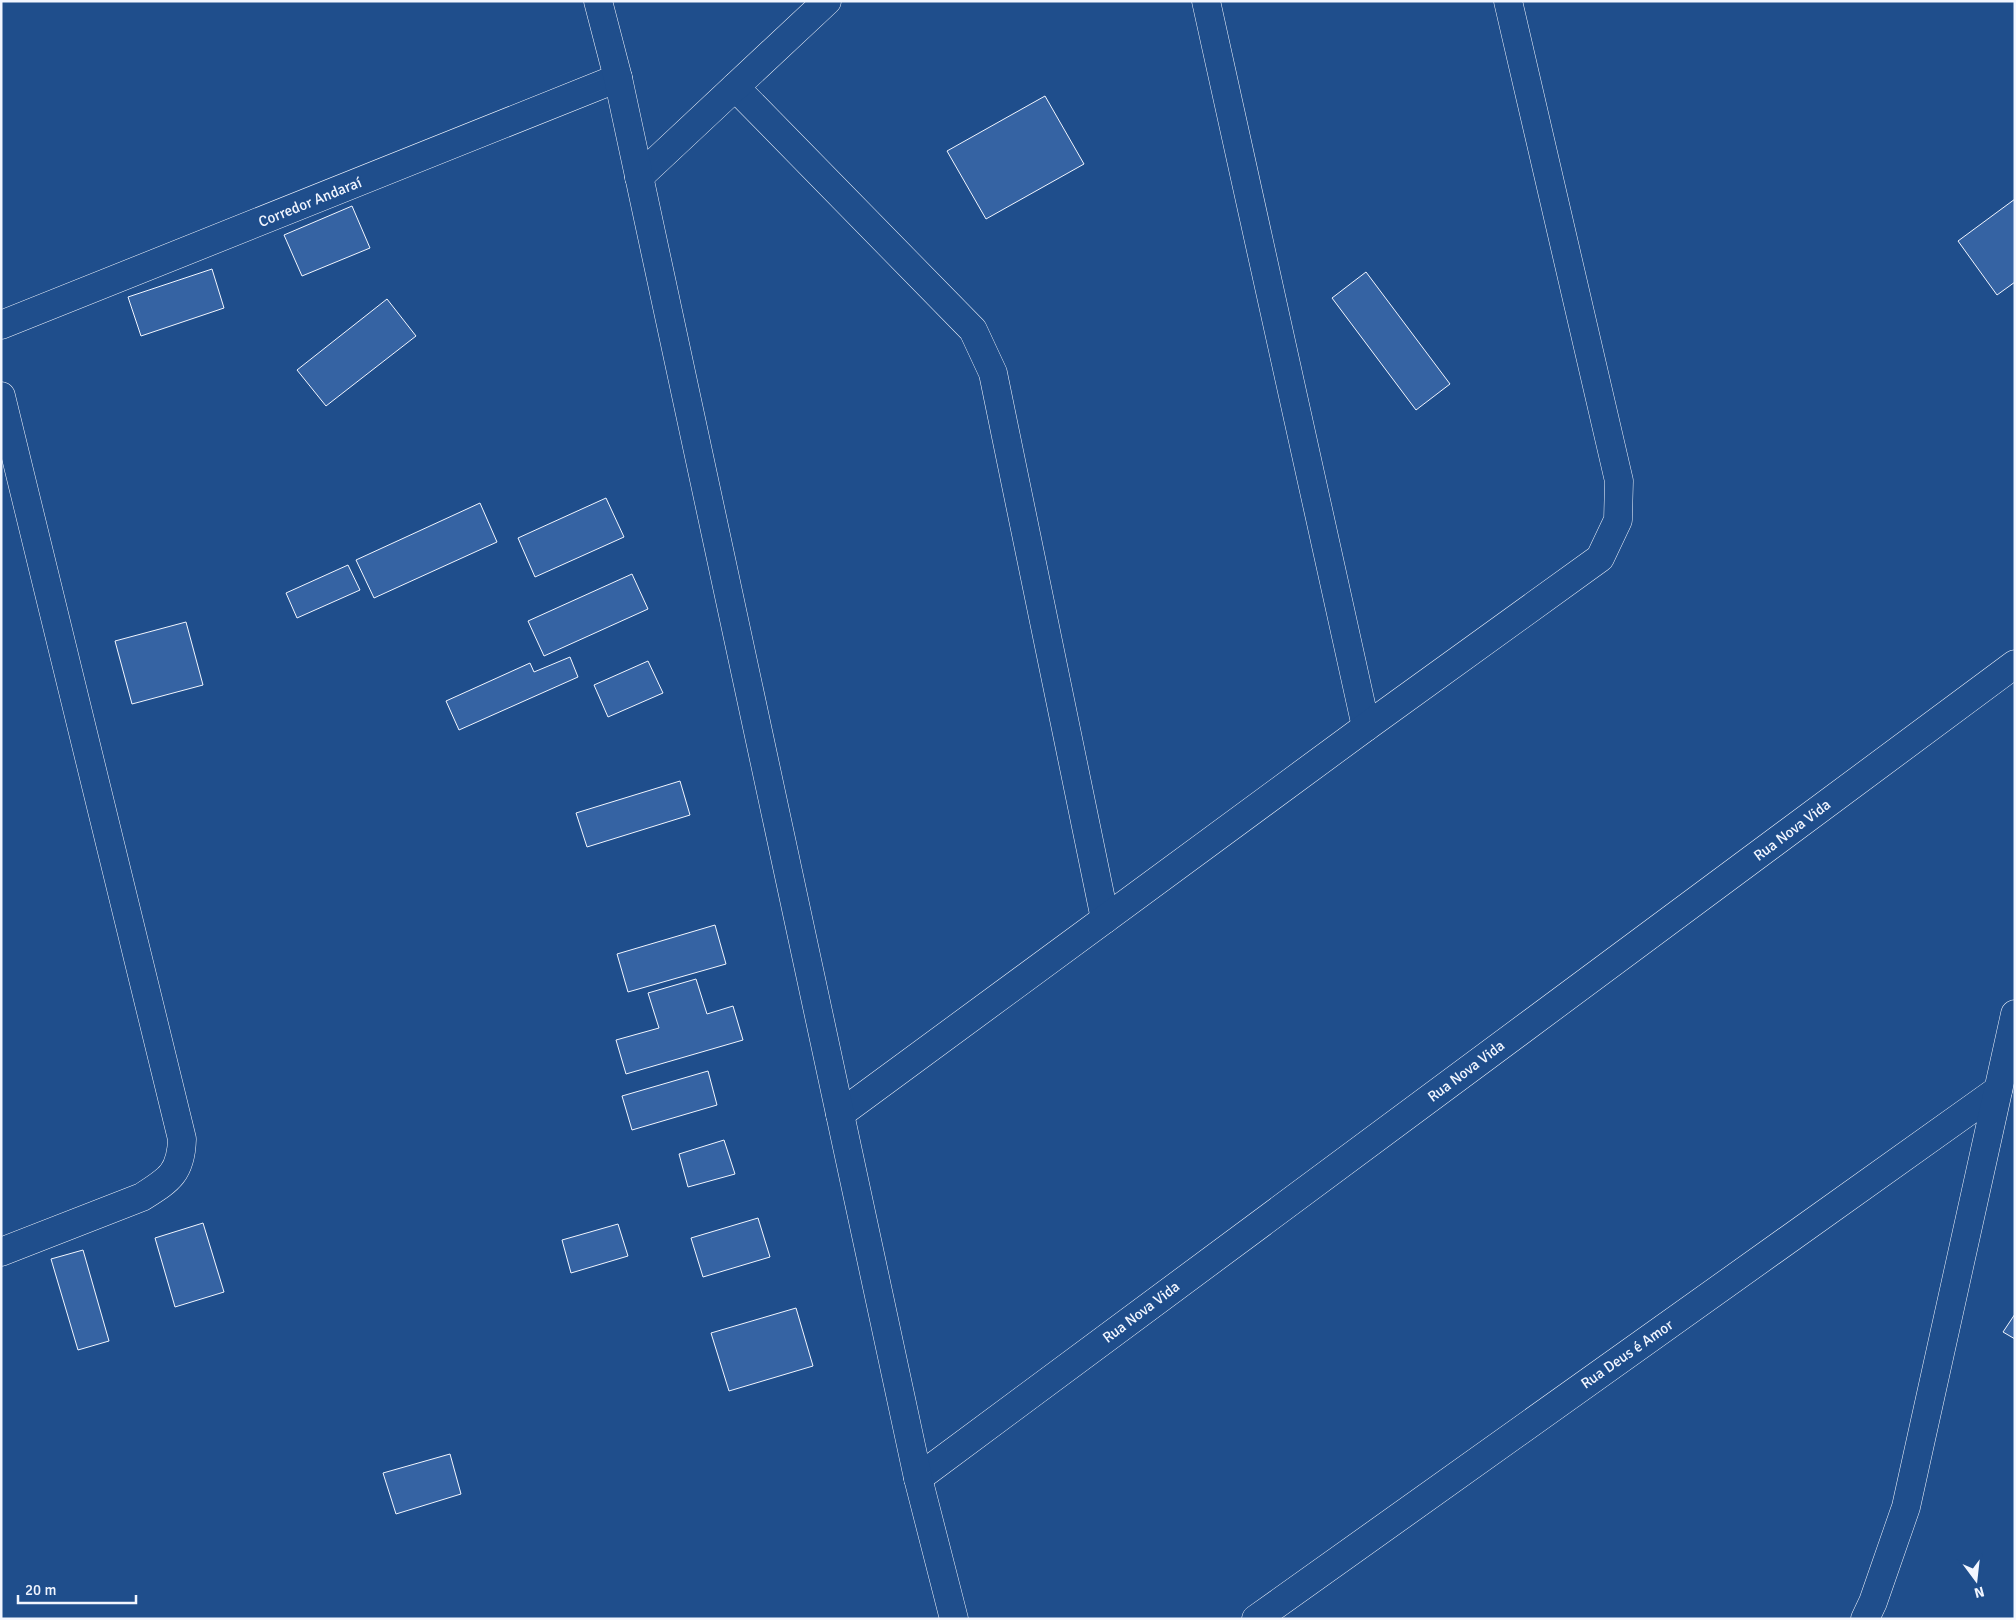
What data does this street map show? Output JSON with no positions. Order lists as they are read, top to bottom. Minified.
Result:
{"streets":{"street":["Corredor Andaraí","Rua Nova Vida","Rua Deus é Amor"]},"scale_bar":"20 m","north":"bottom"}
